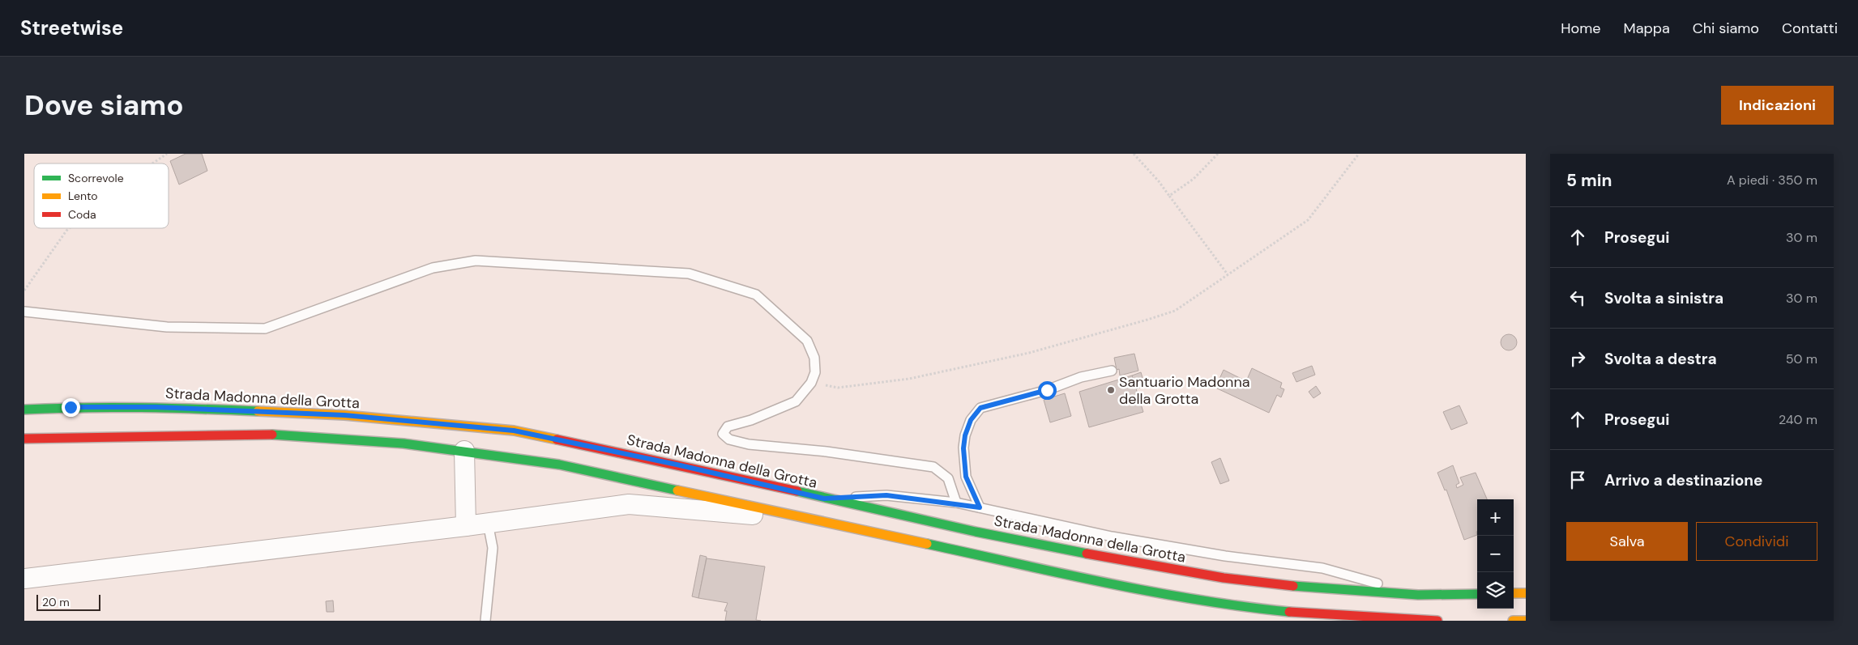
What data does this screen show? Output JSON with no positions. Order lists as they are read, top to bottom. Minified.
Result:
{"streets":{"main road":["Strada Madonna della Grotta"]},"places":["Santuario Madonna della Grotta"],"legend":["Scorrevole","Lento","Coda"],"scale_bar":"20 m","page":{"header":"Streetwise","nav":["Home","Mappa","Chi siamo","Contatti"],"buttons":["Indicazioni",["Salva","Condividi"]],"title":"Dove siamo","heading":["5 min","A piedi · 350 m"],"list":[["Prosegui","30 m"],["Svolta a sinistra","30 m"],["Svolta a destra","50 m"],["Prosegui","240 m"],"Arrivo a destinazione"],"map_buttons":["+","−"],"scale":"20 m"}}
